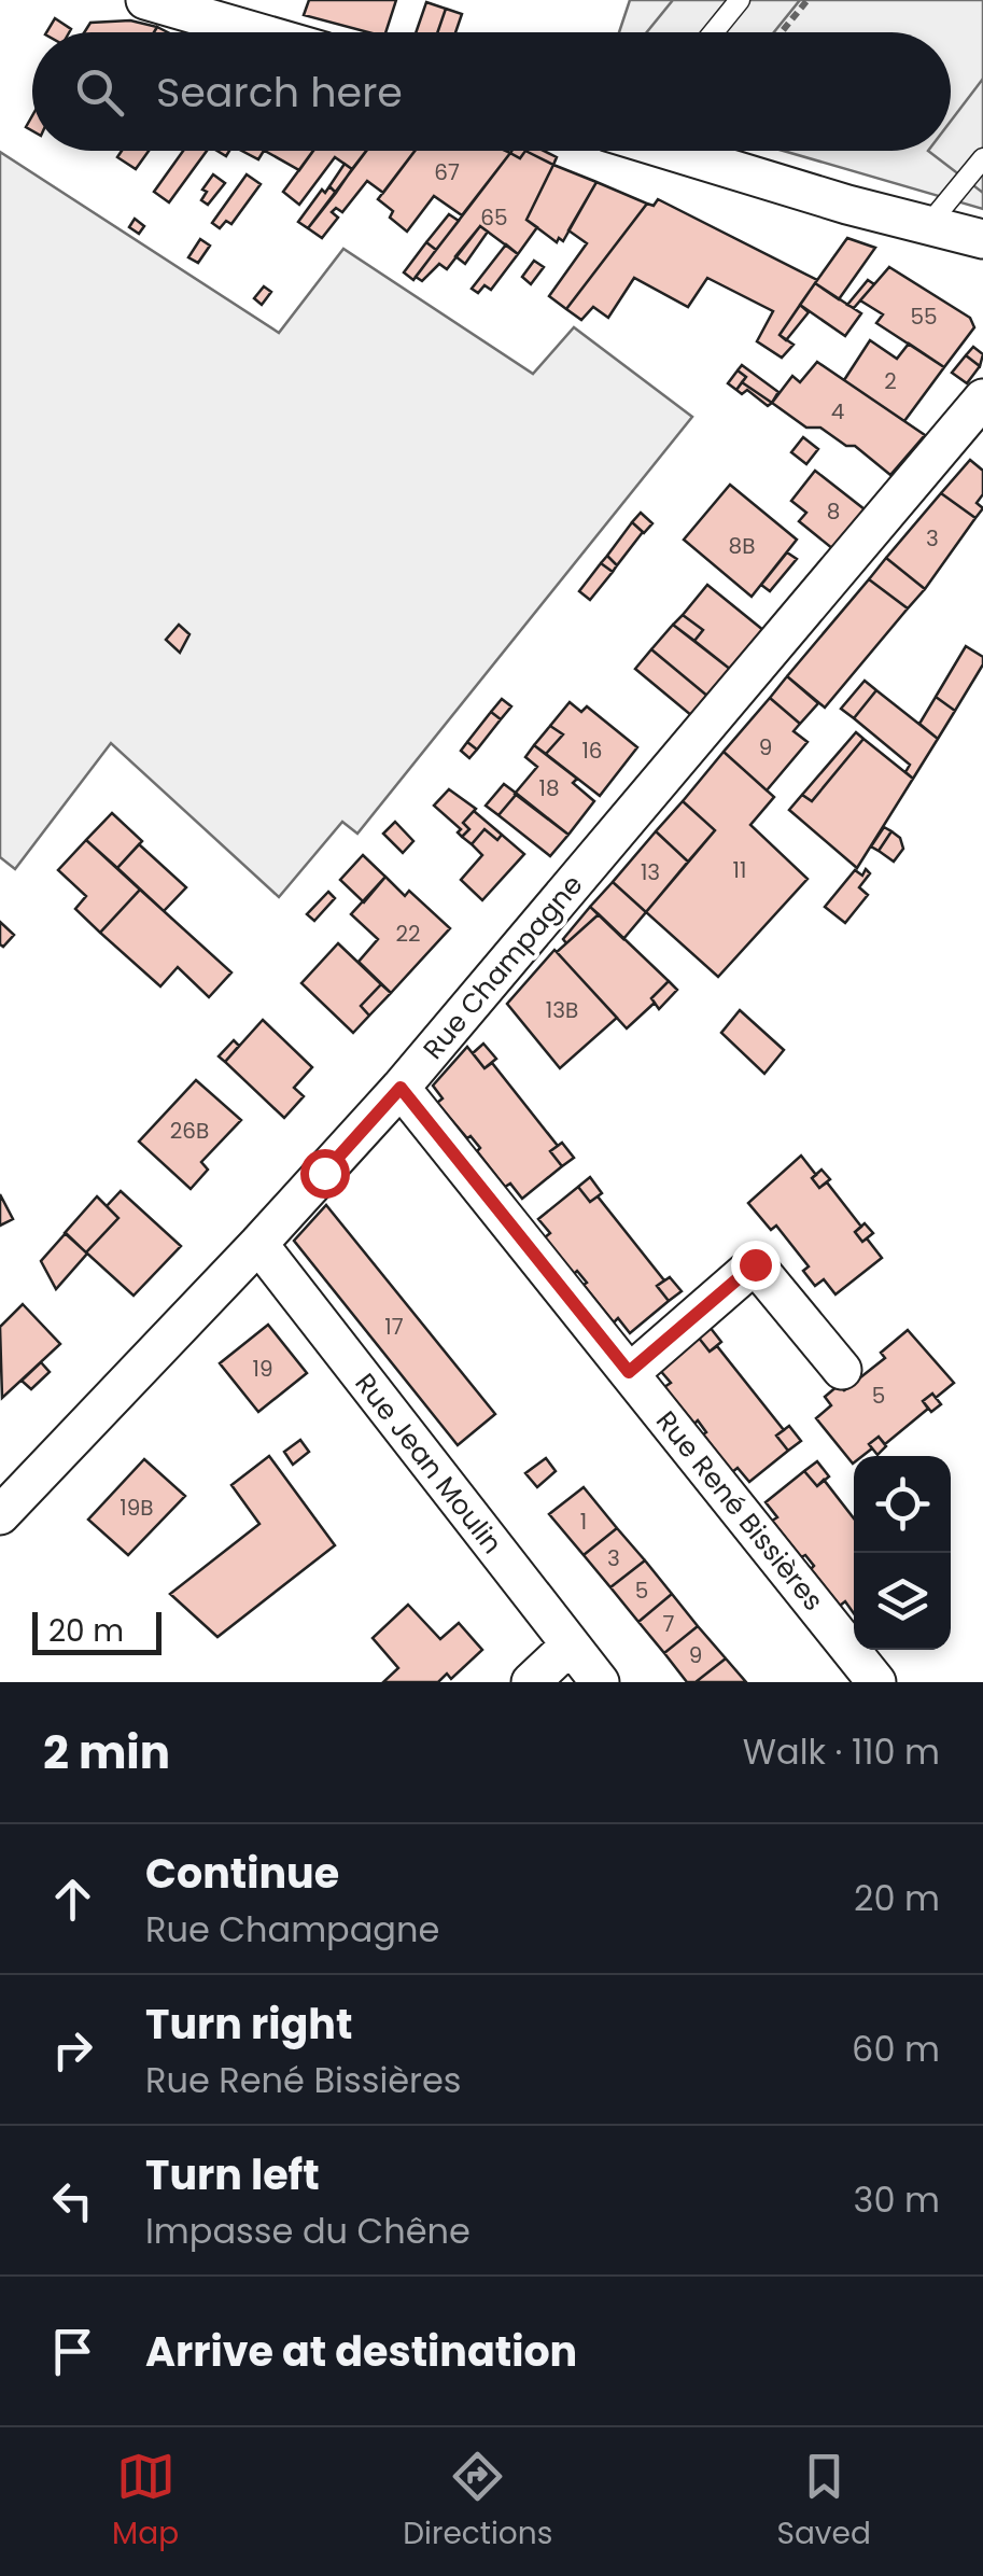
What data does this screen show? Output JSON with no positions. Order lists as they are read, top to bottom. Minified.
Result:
{"streets":{"street":["Rue Champagne","Rue Jean Moulin","Rue René Bissières"]},"crossings":[["Rue Champagne","Rue Jean Moulin"],["Rue Champagne","Rue René Bissières"]],"house_numbers":["67","65","55","2","4","8","3","8B","9","16","18","11","13","22","13B","26B","17","19","5","19B","1","3","5","7","9"],"scale_bar":"20 m","page":{"search":"Search here","scale":"20 m","heading":["2 min","Walk · 110 m"],"list":[["Continue","Rue Champagne","20 m"],["Turn right","Rue René Bissières","60 m"],["Turn left","Impasse du Chêne","30 m"],"Arrive at destination"],"nav":["Map","Directions","Saved"]}}
